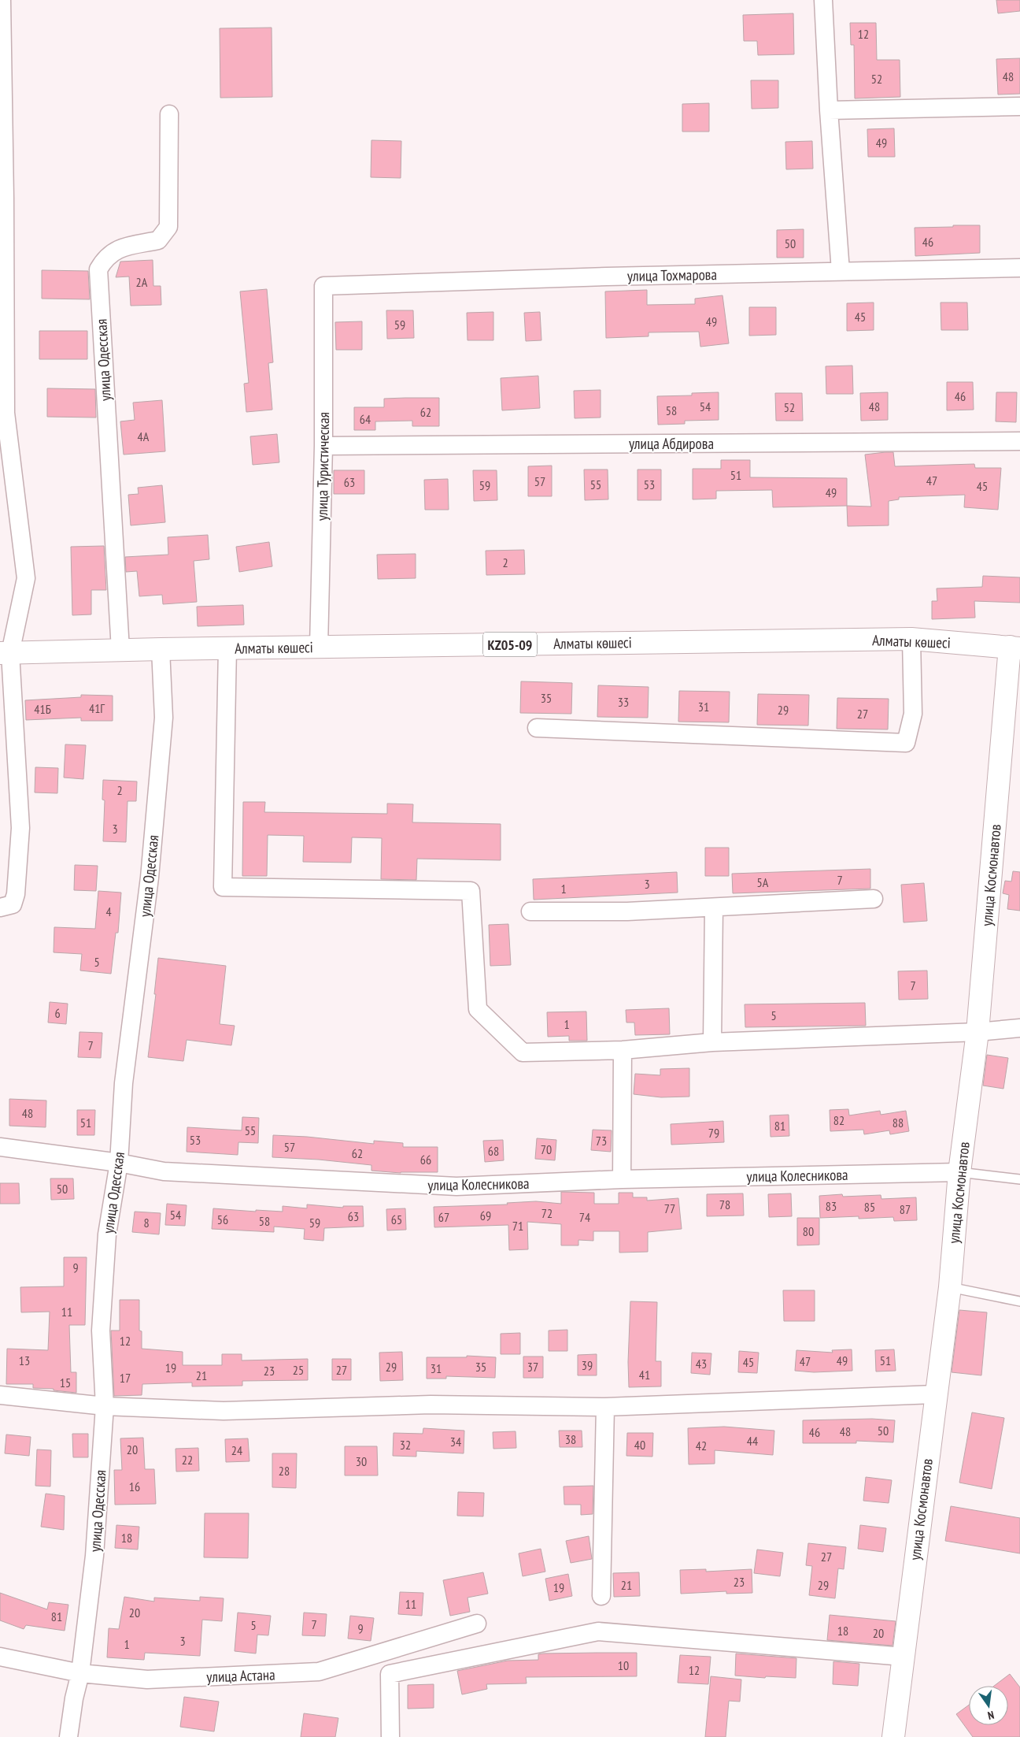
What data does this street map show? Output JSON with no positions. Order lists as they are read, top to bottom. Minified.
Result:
{"streets":{"main road":["Алматы көшесі","KZ05-09","улица Космонавтов"],"street":["улица Тохмарова","улица Одесская","улица Абдирова","улица Туристическая","улица Колесникова","улица Астана"]},"crossings":[["улица Тохмарова","улица Туристическая"],["улица Одесская","Алматы көшесі"],["улица Одесская","улица Колесникова"],["улица Одесская","улица Астана"],["улица Абдирова","улица Туристическая"],["улица Туристическая","Алматы көшесі"],["Алматы көшесі","улица Космонавтов"],["улица Космонавтов","улица Колесникова"]],"house_numbers":["12","48","52","49","46","50","2А","45","49","59","46","54","48","52","58","62","64","4А","51","47","57","63","55","53","59","45","49","2","35","33","31","41Г","41Б","29","27","2","3","7","5А","3","1","4","5","7","6","5","1","7","48","82","51","88","81","55","79","53","73","57","70","68","62","66","50","78","83","85","77","87","72","54","69","63","67","74","56","65","58","8","59","71","80","9","11","12","13","49","51","47","45","43","39","29","35","37","19","31","25","27","23","41","21","17","15","50","48","46","38","44","34","32","40","42","20","24","22","30","28","16","18","27","23","21","29","19","11","20","81","7","5","9","18","20","3","1","10","12"],"north":"bottom"}
